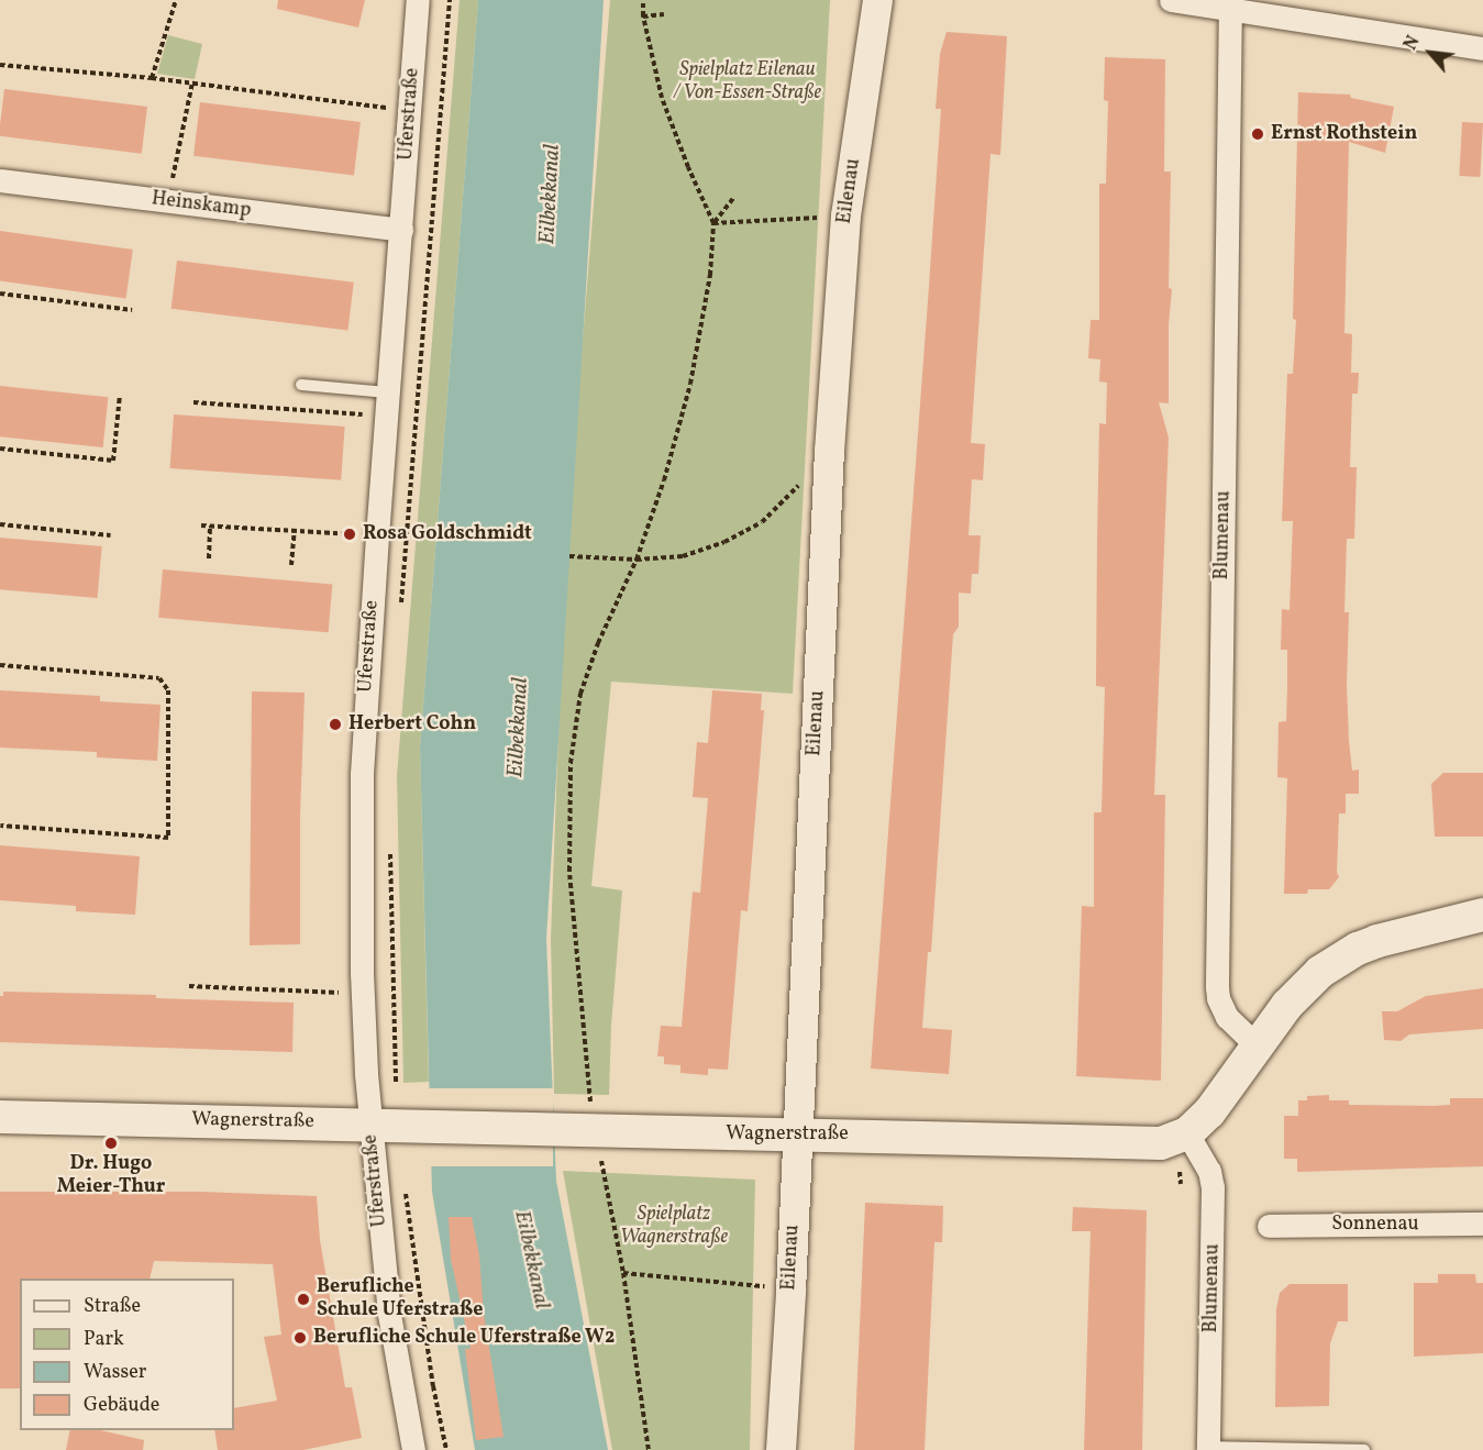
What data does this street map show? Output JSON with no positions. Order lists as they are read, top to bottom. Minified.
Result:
{"streets":{"main road":["Wagnerstraße"],"street":["Uferstraße","Eilenau","Heinskamp","Blumenau","Sonnenau"]},"crossings":[["Uferstraße","Heinskamp"],["Uferstraße","Wagnerstraße"],["Eilenau","Wagnerstraße"],["Blumenau","Wagnerstraße"]],"water":["Eilbekkanal"],"parks":["Spielplatz Eilenau / Von-Essen-Straße","Spielplatz Wagnerstraße"],"places":["Ernst Rothstein","Rosa Goldschmidt","Herbert Cohn","Dr. Hugo Meier-Thur","Berufliche Schule Uferstraße","Berufliche Schule Uferstraße W2"],"legend":["Straße","Park","Wasser","Gebäude"],"north":"top left"}
